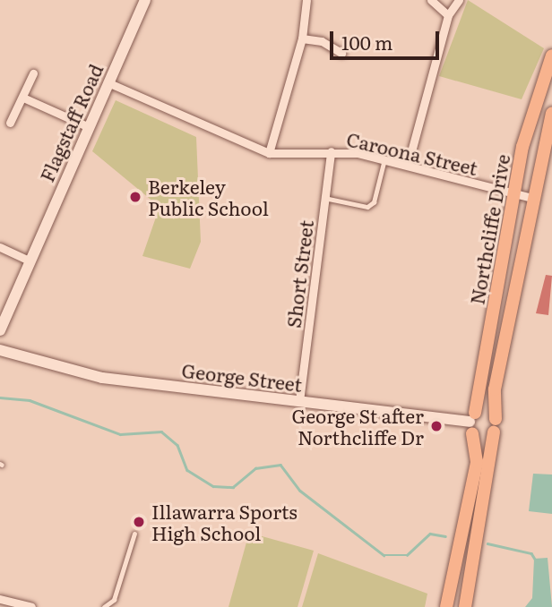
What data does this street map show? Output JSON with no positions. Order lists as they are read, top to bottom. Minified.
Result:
{"streets":{"main road":["Flagstaff Road","Northcliffe Drive","George Street"],"street":["Caroona Street","Short Street"]},"crossings":[["Flagstaff Road","Caroona Street"],["Caroona Street","Northcliffe Drive"],["Caroona Street","Short Street"],["Northcliffe Drive","George Street"],["Short Street","George Street"]],"places":["Berkeley Public School","George St after Northcliffe Dr","Illawarra Sports High School"],"scale_bar":"100 m"}
